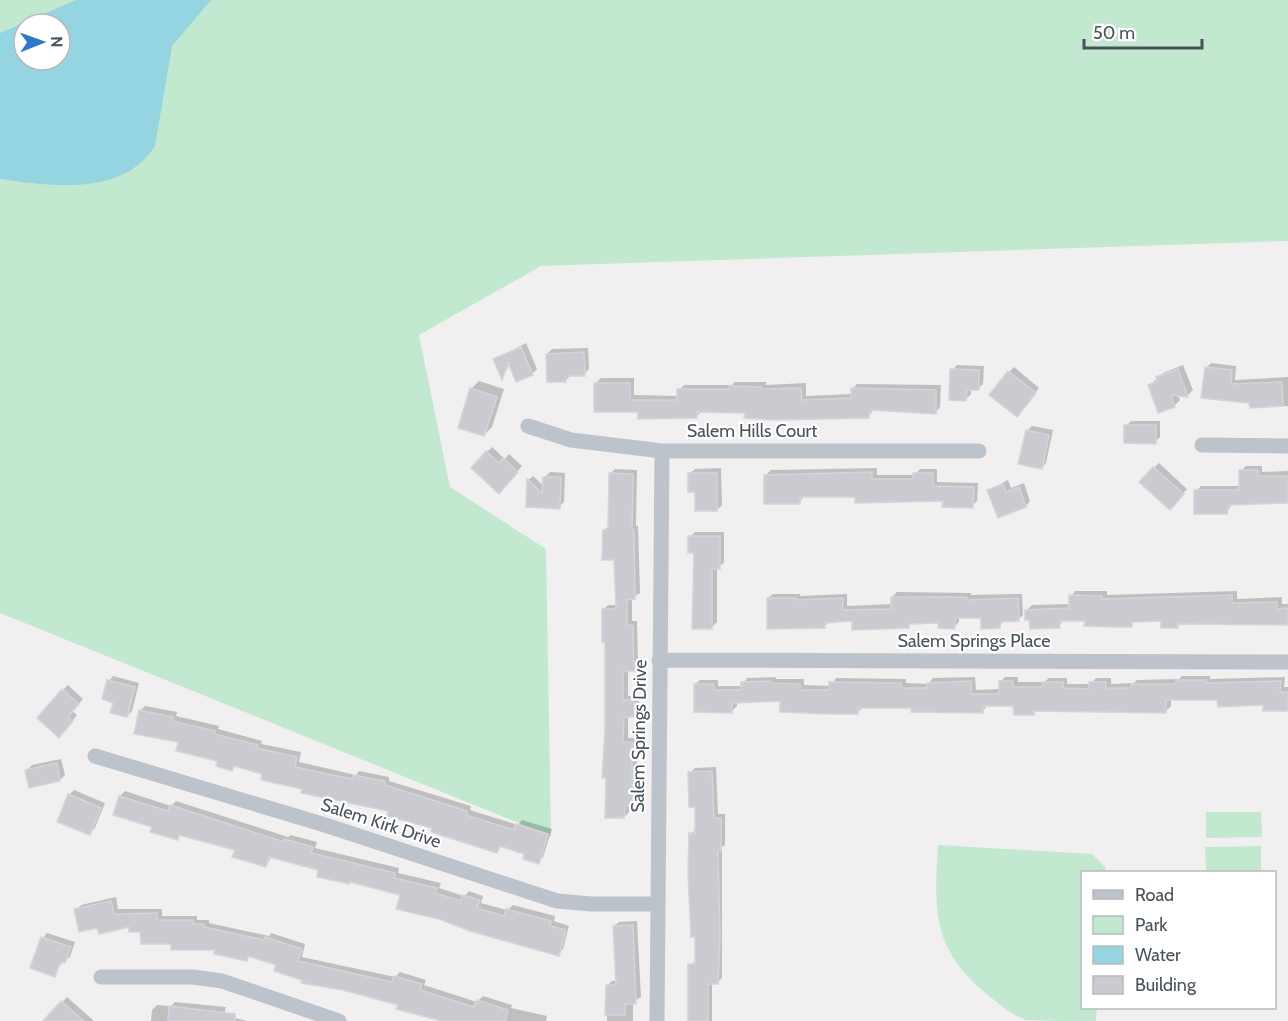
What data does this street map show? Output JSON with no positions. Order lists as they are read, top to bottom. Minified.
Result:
{"streets":{"street":["Salem Hills Court","Salem Springs Place","Salem Springs Drive","Salem Kirk Drive"]},"crossings":[["Salem Hills Court","Salem Springs Drive"],["Salem Springs Place","Salem Springs Drive"],["Salem Springs Drive","Salem Kirk Drive"]],"legend":["Road","Park","Water","Building"],"scale_bar":"50 m","north":"right"}
